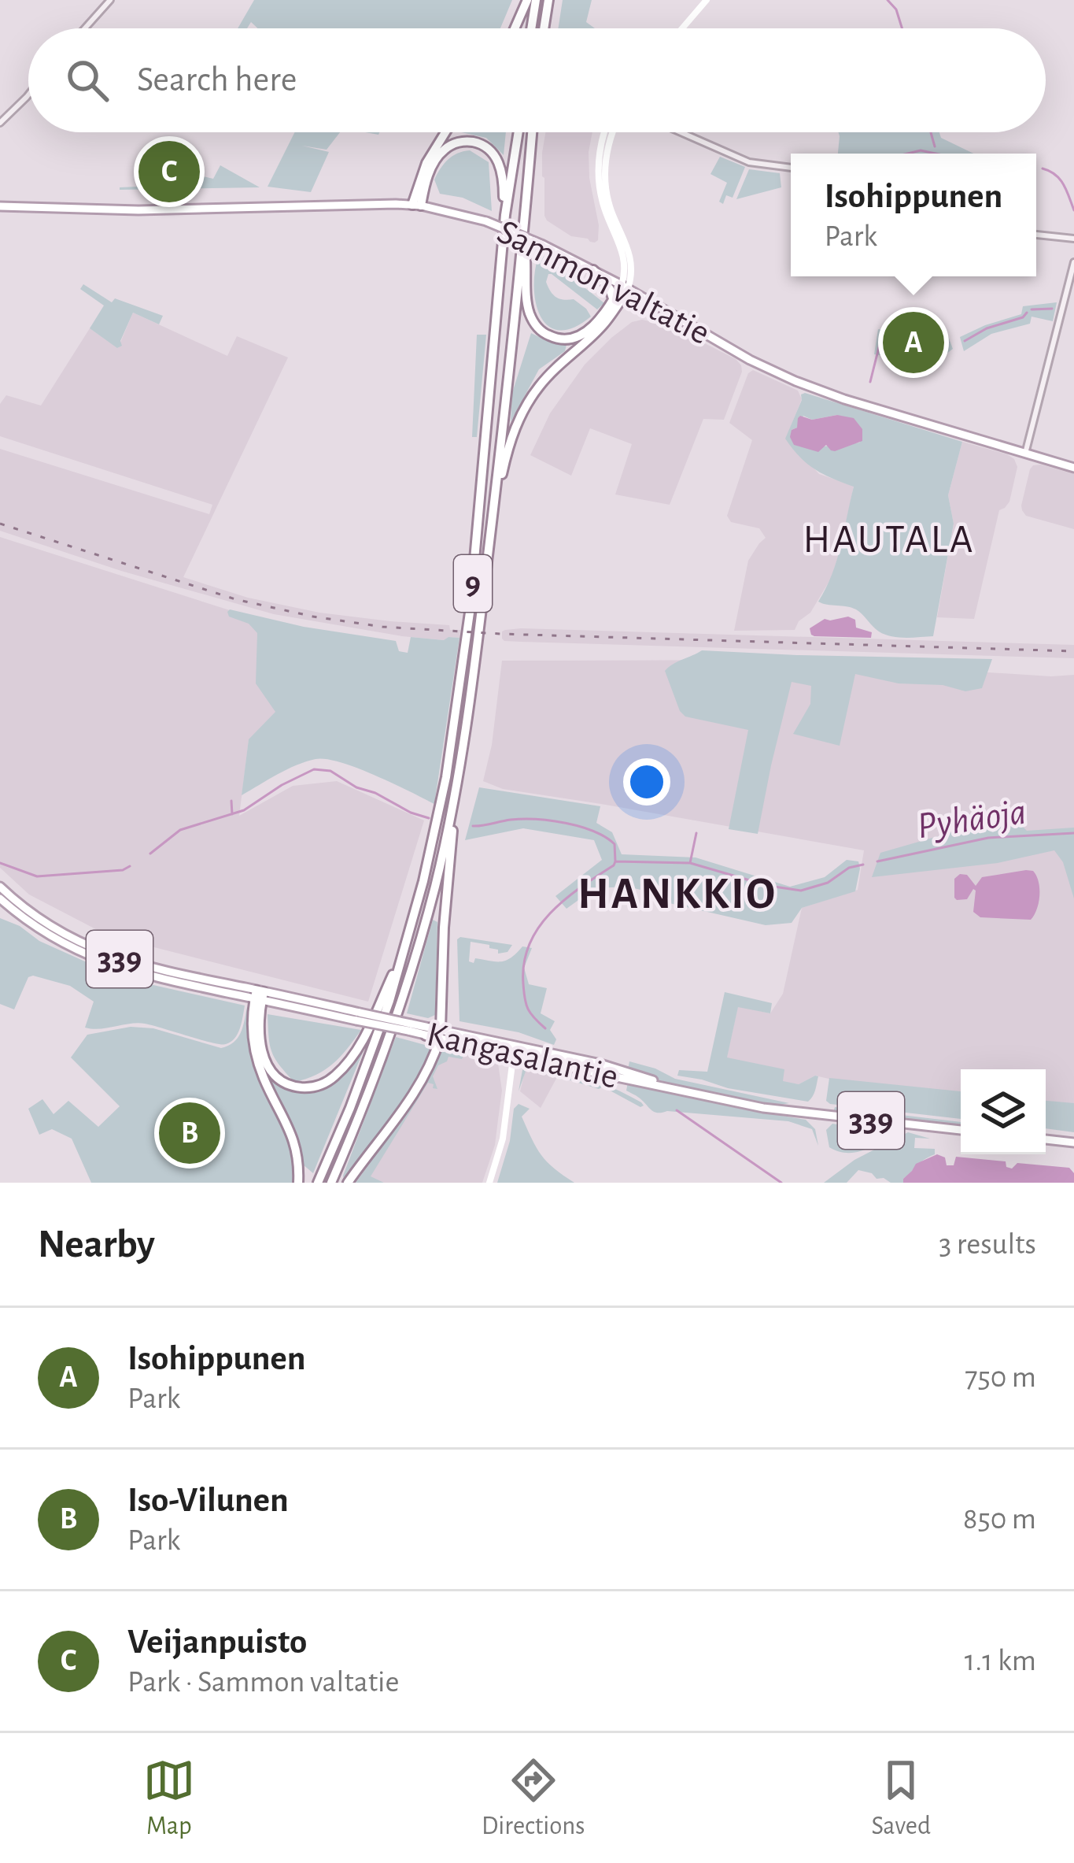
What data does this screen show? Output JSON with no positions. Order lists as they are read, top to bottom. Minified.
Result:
{"streets":{"highway":["9"],"main road":["Sammon valtatie","339","Kangasalantie"]},"crossings":[["339","Kangasalantie"]],"districts":["HAUTALA","HANKKIO"],"water":["Pyhäoja"],"page":{"search":"Search here","pins":["C","A","B"],"popup":["Isohippunen","Park"],"heading":["Nearby","3 results"],"list":[{"mark":"A","name":"Isohippunen","note":"Park","value":"750 m"},{"mark":"B","name":"Iso-Vilunen","note":"Park","value":"850 m"},{"mark":"C","name":"Veijanpuisto","note":"Park · Sammon valtatie","value":"1.1 km"}],"nav":["Map","Directions","Saved"]}}
